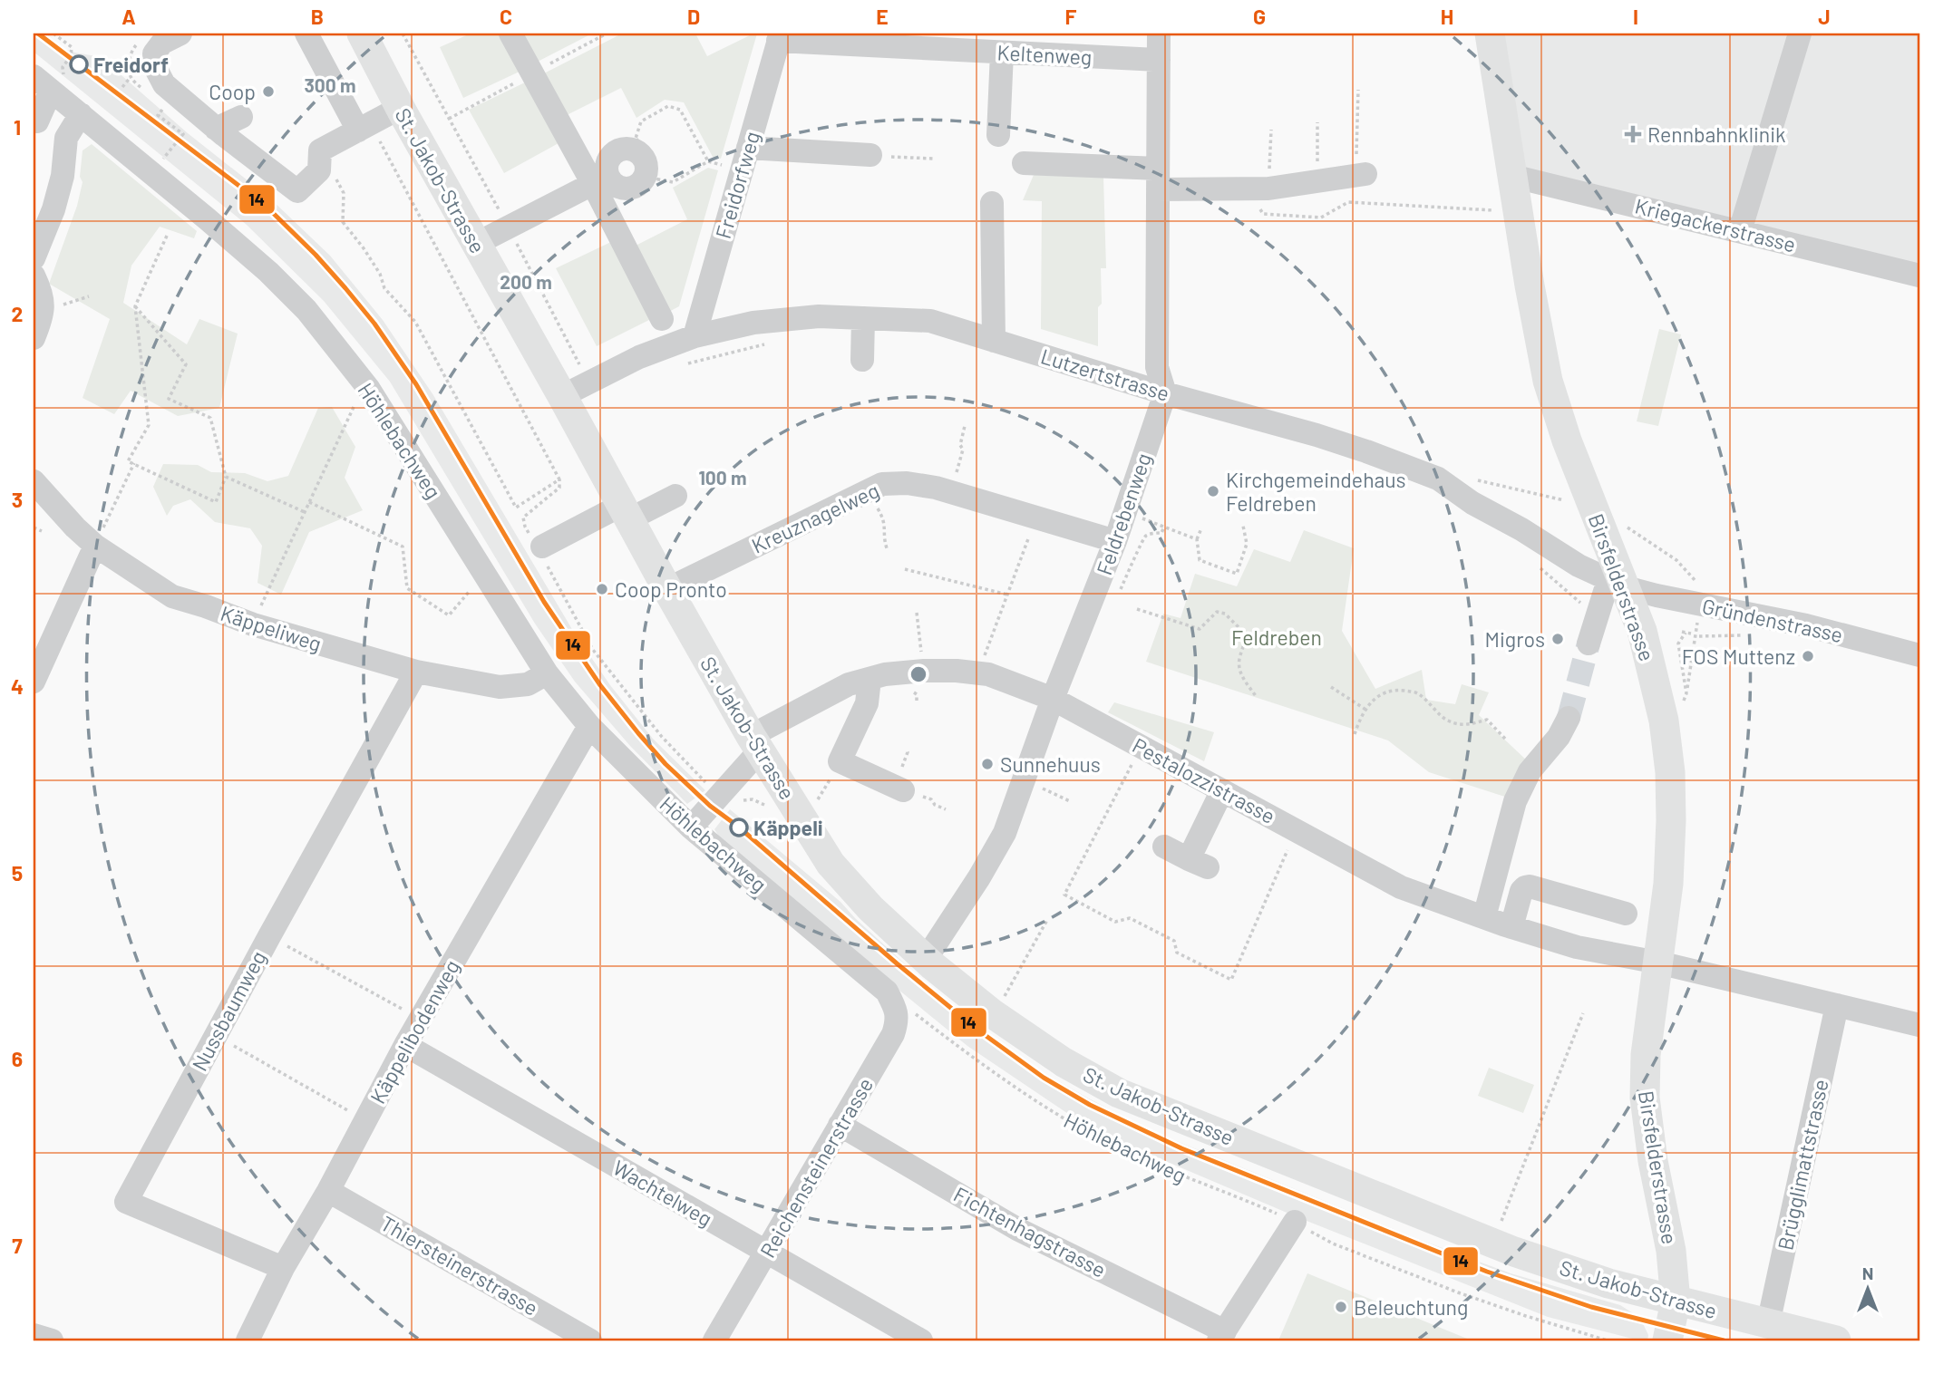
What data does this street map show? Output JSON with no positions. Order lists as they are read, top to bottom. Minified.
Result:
{"streets":{"main road":["St. Jakob-Strasse","Birsfelderstrasse"],"street":["Keltenweg","Freidorfweg","Kriegackerstrasse","Lutzertstrasse","Höhlebachweg","Feldrebenweg","Kreuznagelweg","Gründenstrasse","Käppeliweg","Pestalozzistrasse","Nussbaumweg","Käppelibodenweg","Brügglimattstrasse","Reichensteinerstrasse","Wachtelweg","Fichtenhagstrasse","Thiersteinerstrasse"]},"crossings":[["Keltenweg","Freidorfweg"],["St. Jakob-Strasse","Lutzertstrasse"],["St. Jakob-Strasse","Feldrebenweg"],["St. Jakob-Strasse","Kreuznagelweg"],["St. Jakob-Strasse","Birsfelderstrasse"],["St. Jakob-Strasse","Pestalozzistrasse"],["St. Jakob-Strasse","Brügglimattstrasse"],["Freidorfweg","Lutzertstrasse"],["Kriegackerstrasse","Birsfelderstrasse"],["Lutzertstrasse","Feldrebenweg"],["Lutzertstrasse","Birsfelderstrasse"],["Lutzertstrasse","Gründenstrasse"],["Höhlebachweg","Käppeliweg"],["Höhlebachweg","Käppelibodenweg"],["Höhlebachweg","Reichensteinerstrasse"],["Feldrebenweg","Kreuznagelweg"],["Feldrebenweg","Pestalozzistrasse"],["Birsfelderstrasse","Gründenstrasse"],["Birsfelderstrasse","Pestalozzistrasse"],["Käppeliweg","Nussbaumweg"],["Pestalozzistrasse","Brügglimattstrasse"],["Nussbaumweg","Käppelibodenweg"],["Käppelibodenweg","Wachtelweg"],["Käppelibodenweg","Thiersteinerstrasse"],["Reichensteinerstrasse","Wachtelweg"],["Reichensteinerstrasse","Fichtenhagstrasse"]],"parks":["Feldreben"],"places":{"other":["Freidorf","Coop","Kirchgemeindehaus Feldreben","Coop Pronto","Migros","FOS Muttenz","Sunnehuus","Käppeli","Beleuchtung"],"health":["Rennbahnklinik"]},"lines":["transit line 14"],"north":"top","grid":{"columns":["A","B","C","D","E","F","G","H","I","J"],"rows":["1","2","3","4","5","6","7"]},"rings":["300 m","200 m","100 m"]}
